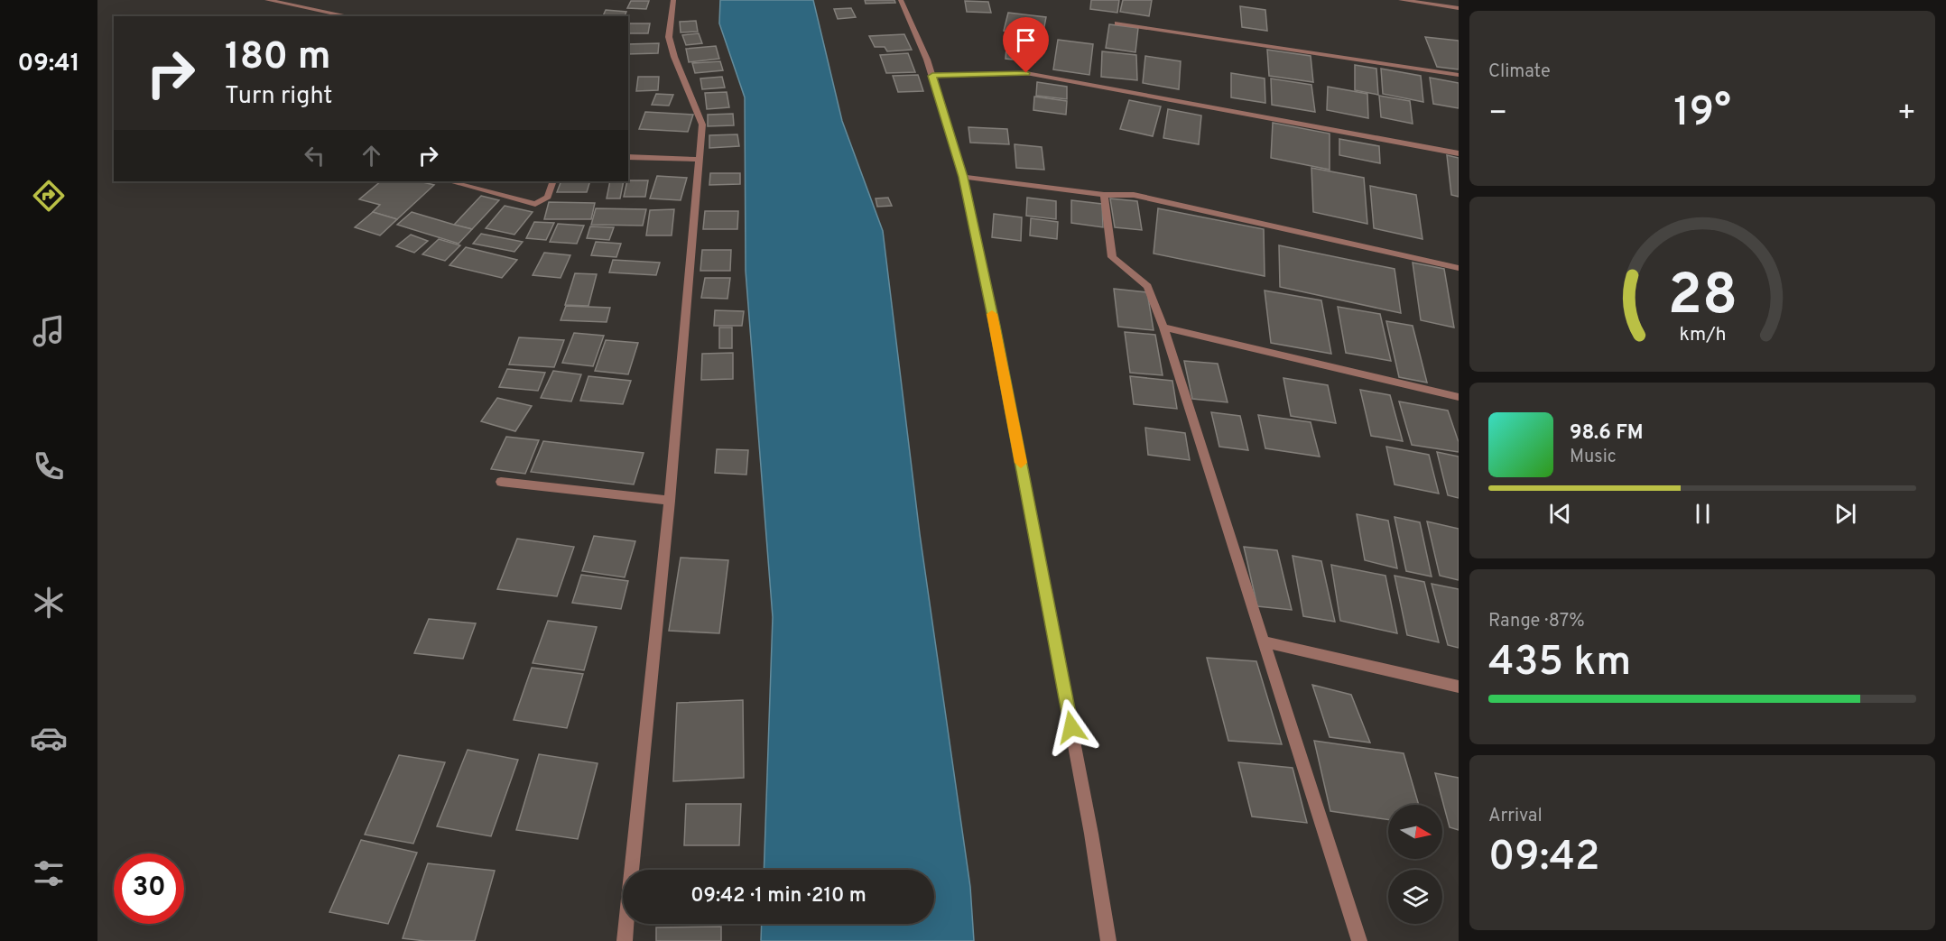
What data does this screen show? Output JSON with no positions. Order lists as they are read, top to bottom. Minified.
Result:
{"north":"right","page":{"tabs":"09:41","tile":["Climate",["Range · 87%","435 km"],["Arrival","09:42"]],"turn":["180 m","Turn right"],"heat":["−","19°","+"],"song":["98.6 FM","Music"],"limit":"30","trip":"09:42 · 1 min · 210 m","gauge":["28","km/h"]}}
